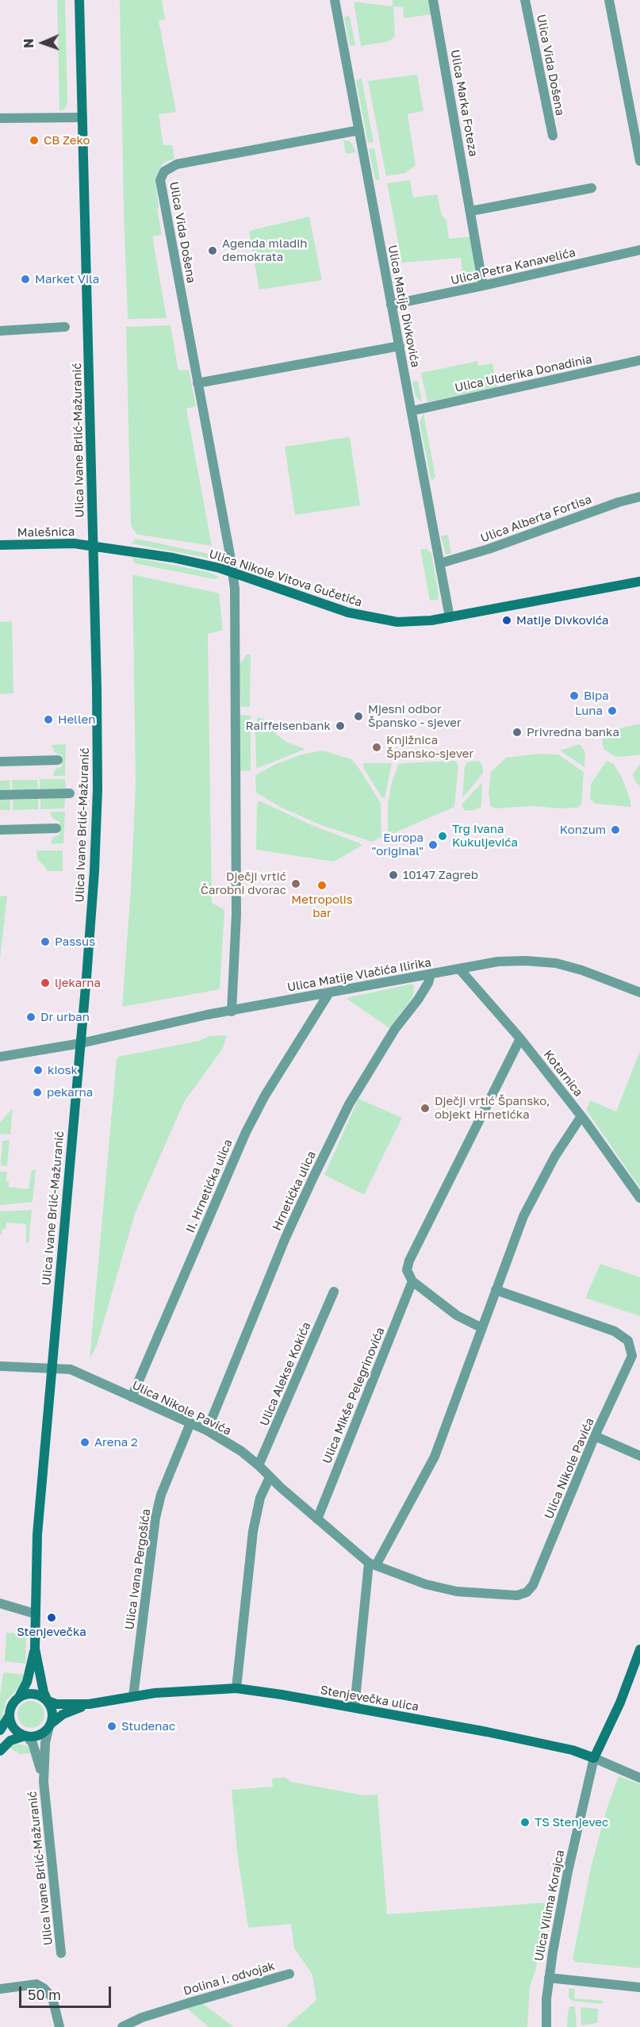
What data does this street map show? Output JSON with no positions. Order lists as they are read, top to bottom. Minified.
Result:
{"streets":{"street":["Ulica Vida Došena","Ulica Marka Foteza","Ulica Petra Kanavelića","Ulica Matije Divkovića","Ulica Ulderika Donadinia","Ulica Ivane Brlić-Mažuranić","Ulica Alberta Fortisa","Malešnica","Ulica Nikole Vitova Gučetića","Ulica Matije Vlačića Ilirika","Kotarnica","II. Hrnetićka ulica","Hrnetićka ulica","Ulica Alekse Kokića","Ulica Mikše Pelegrinovića","Ulica Nikole Pavića","Ulica Ivana Pergošića","Stenjevečka ulica","Ulica Vilima Korajca","Dolina I. odvojak"]},"crossings":[["Ulica Vida Došena","Ulica Matije Divkovića"],["Ulica Vida Došena","Ulica Nikole Vitova Gučetića"],["Ulica Marka Foteza","Ulica Petra Kanavelića"],["Ulica Petra Kanavelića","Ulica Matije Divkovića"],["Ulica Matije Divkovića","Ulica Ulderika Donadinia"],["Ulica Matije Divkovića","Ulica Alberta Fortisa"],["Ulica Matije Divkovića","Ulica Nikole Vitova Gučetića"],["Ulica Ivane Brlić-Mažuranić","Malešnica"],["Ulica Ivane Brlić-Mažuranić","Ulica Nikole Vitova Gučetića"],["Ulica Ivane Brlić-Mažuranić","Ulica Matije Vlačića Ilirika"],["Ulica Ivane Brlić-Mažuranić","Ulica Nikole Pavića"],["Ulica Ivane Brlić-Mažuranić","Stenjevečka ulica"],["Malešnica","Ulica Nikole Vitova Gučetića"],["Ulica Matije Vlačića Ilirika","Kotarnica"],["Ulica Matije Vlačića Ilirika","II. Hrnetićka ulica"],["Ulica Matije Vlačića Ilirika","Hrnetićka ulica"],["Kotarnica","Ulica Mikše Pelegrinovića"],["II. Hrnetićka ulica","Ulica Nikole Pavića"],["Hrnetićka ulica","Ulica Nikole Pavića"],["Ulica Alekse Kokića","Ulica Nikole Pavića"],["Ulica Mikše Pelegrinovića","Ulica Nikole Pavića"],["Ulica Nikole Pavića","Ulica Ivana Pergošića"],["Ulica Ivana Pergošića","Stenjevečka ulica"],["Stenjevečka ulica","Ulica Vilima Korajca"]],"places":["CB Zeko","Agenda mladih demokrata","Market Vila","Matije Divkovića","Bipa","Luna","Mjesni odbor Špansko - sjever","Hellen","Raiffeisenbank","Privredna banka","Knjižnica Špansko-sjever","Konzum","Trg Ivana Kukuljevića","Europa \"original\"","10147 Zagreb","Dječji vrtić Čarobni dvorac","Metropolis bar","Passus","ljekarna","Dr urban","kiosk","pekarna","Dječji vrtić Špansko, objekt Hrnetićka","Arena 2","Stenjevečka","Studenac","TS Stenjevec"],"scale_bar":"50 m","north":"left"}
